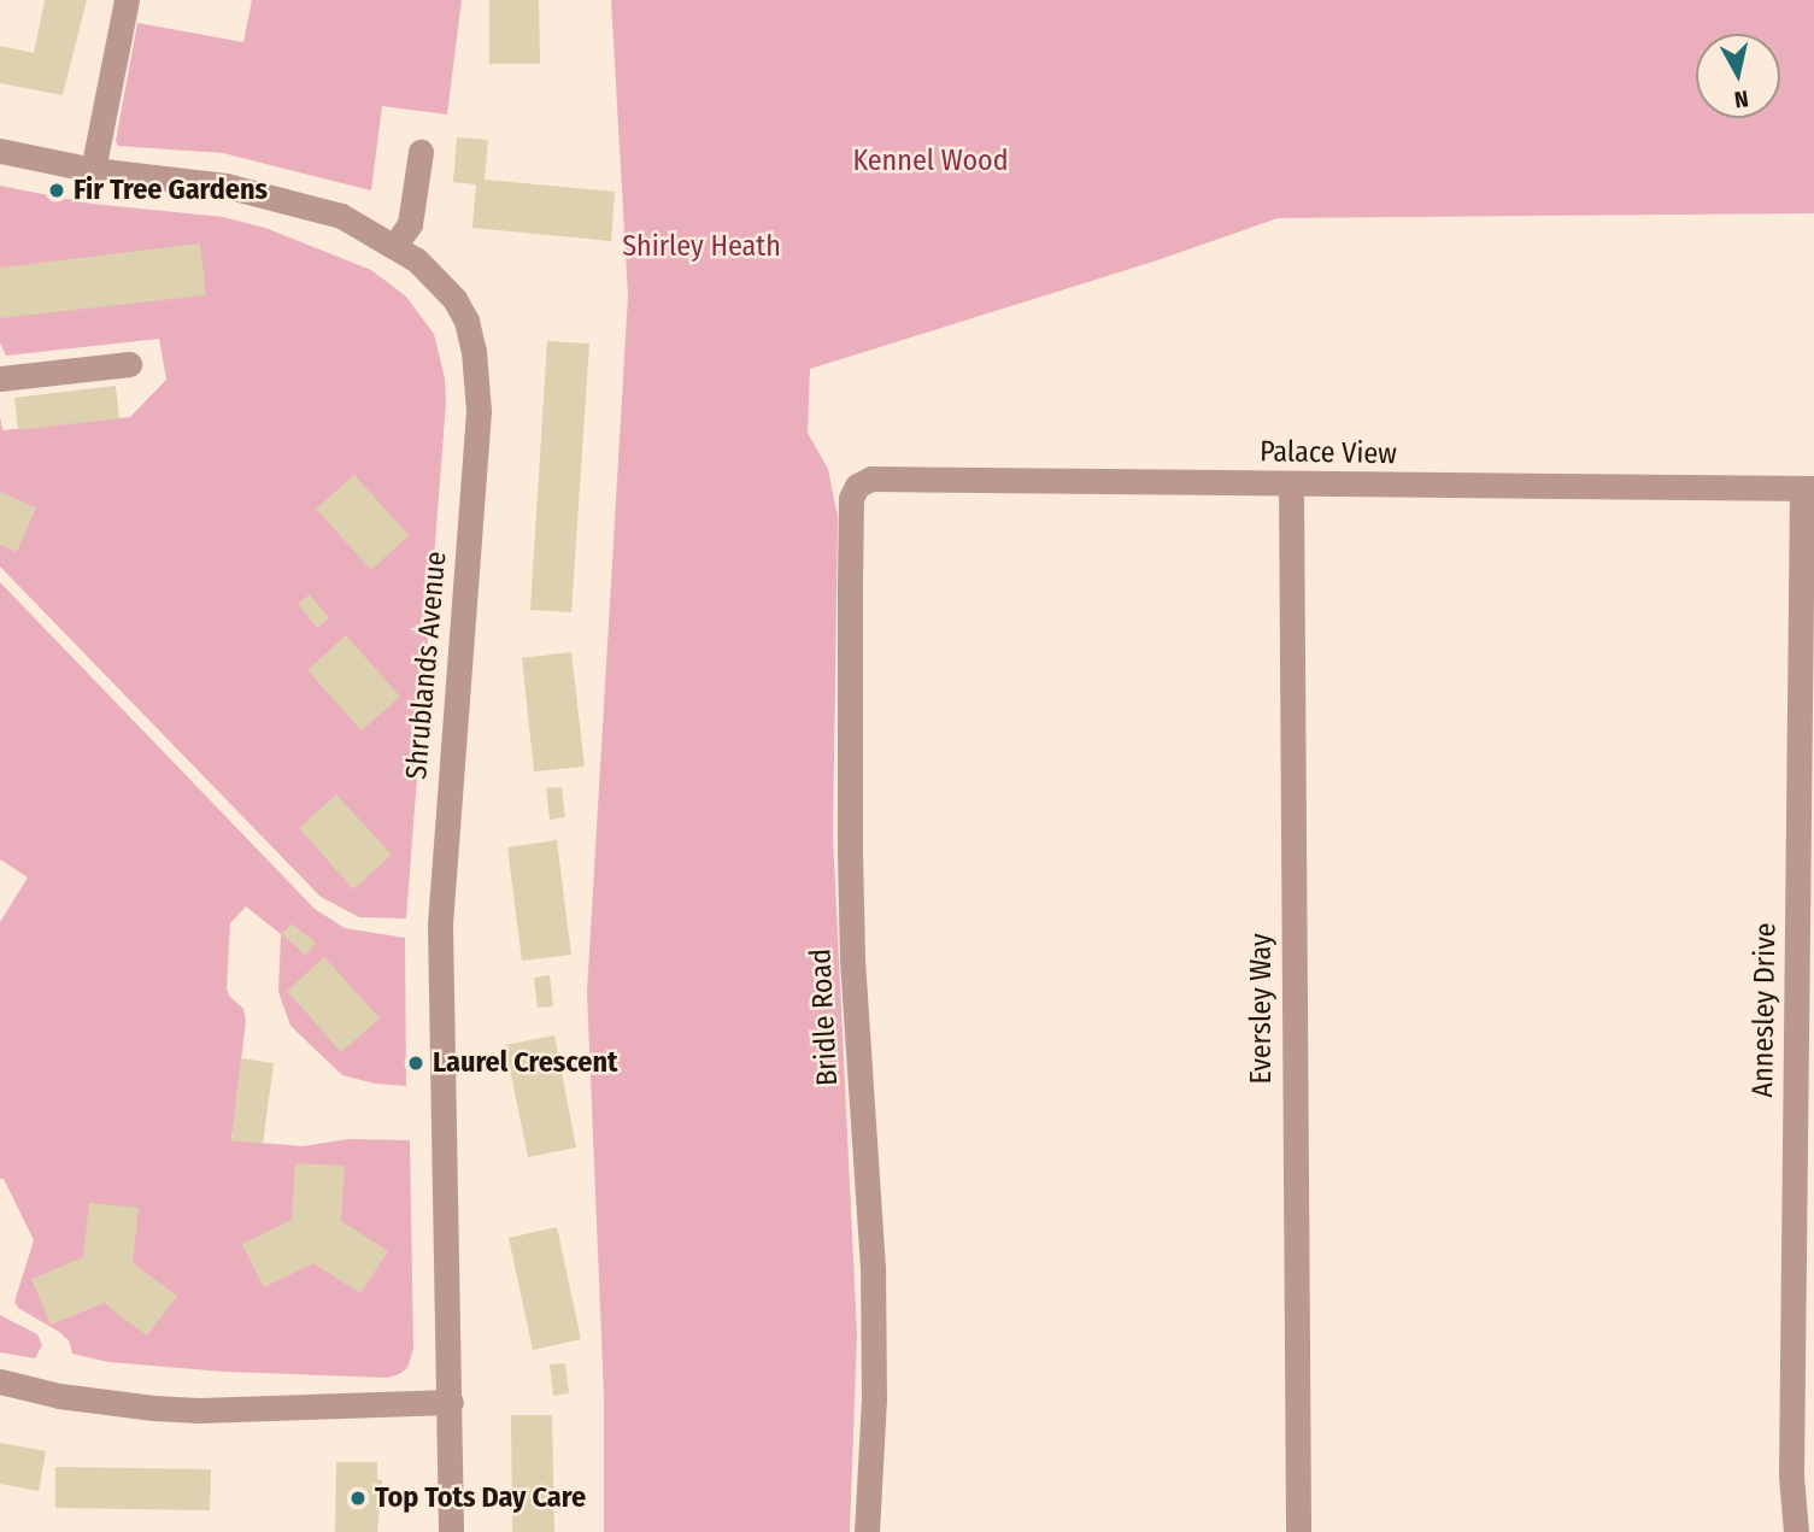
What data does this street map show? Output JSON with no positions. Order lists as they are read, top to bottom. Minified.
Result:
{"streets":{"street":["Palace View","Shrublands Avenue","Eversley Way","Annesley Drive","Bridle Road"]},"crossings":[["Palace View","Eversley Way"],["Palace View","Annesley Drive"],["Palace View","Bridle Road"]],"parks":["Kennel Wood","Shirley Heath"],"places":["Fir Tree Gardens","Laurel Crescent","Top Tots Day Care"],"north":"bottom"}
